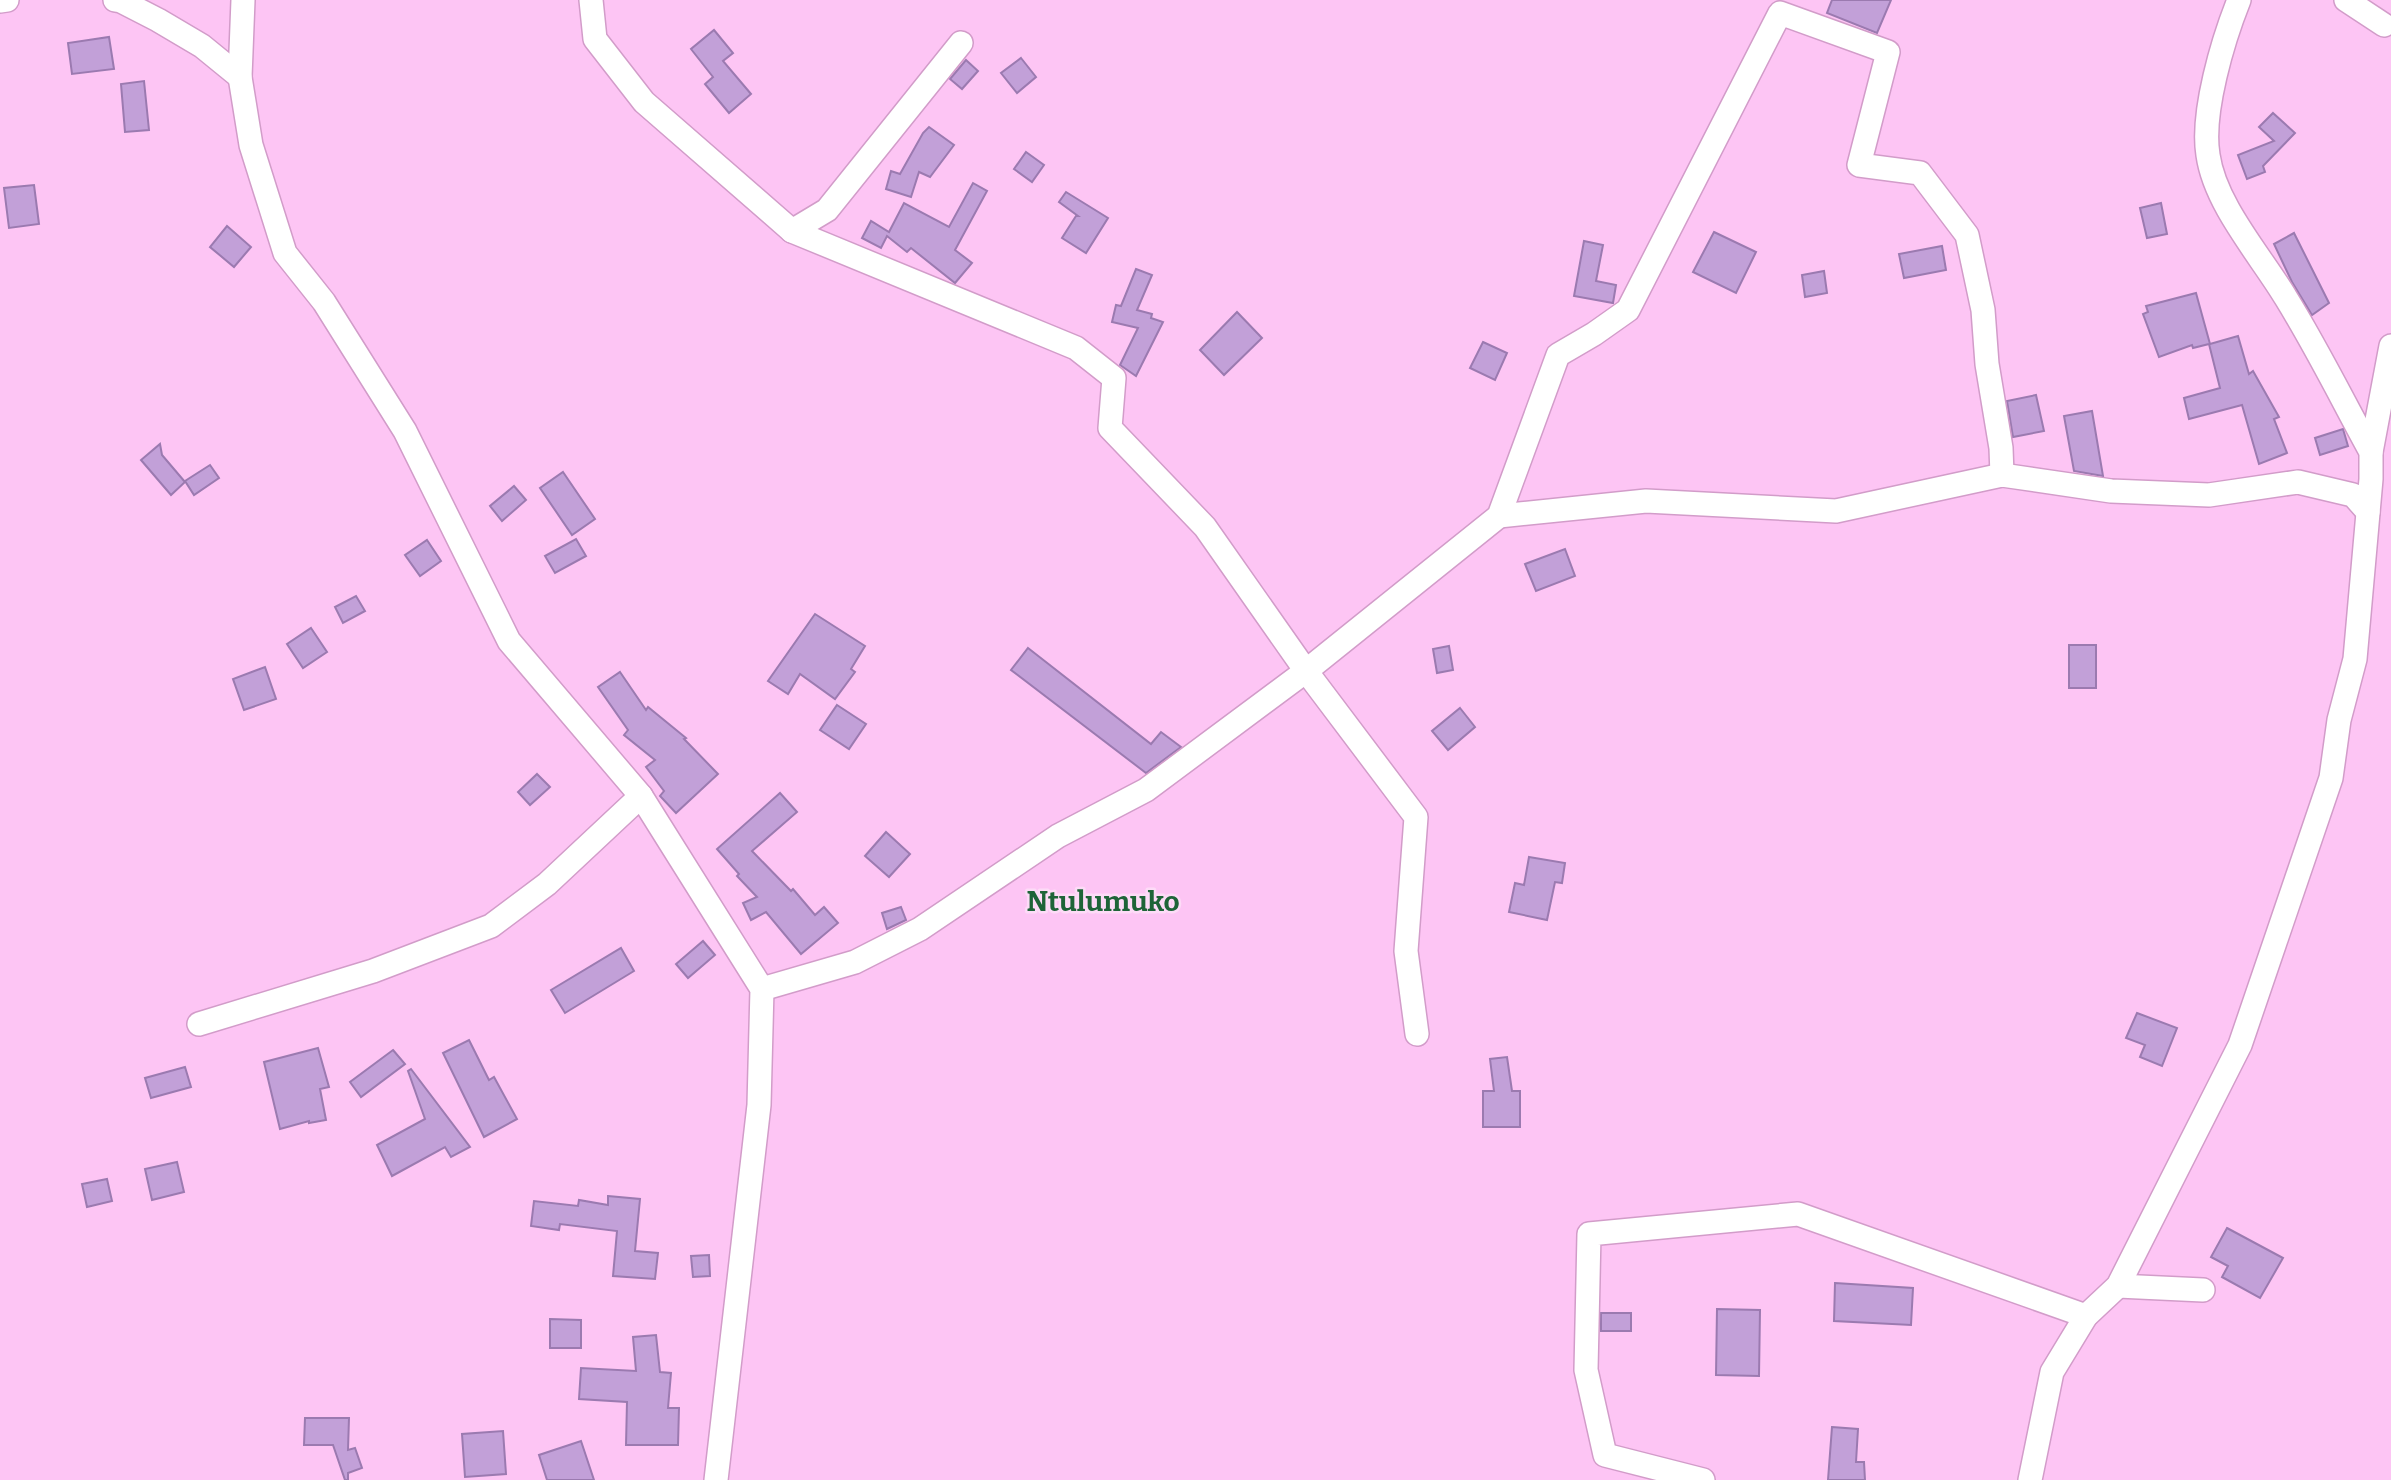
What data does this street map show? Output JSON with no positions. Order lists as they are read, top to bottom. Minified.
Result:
{"districts":["Ntulumuko"]}
